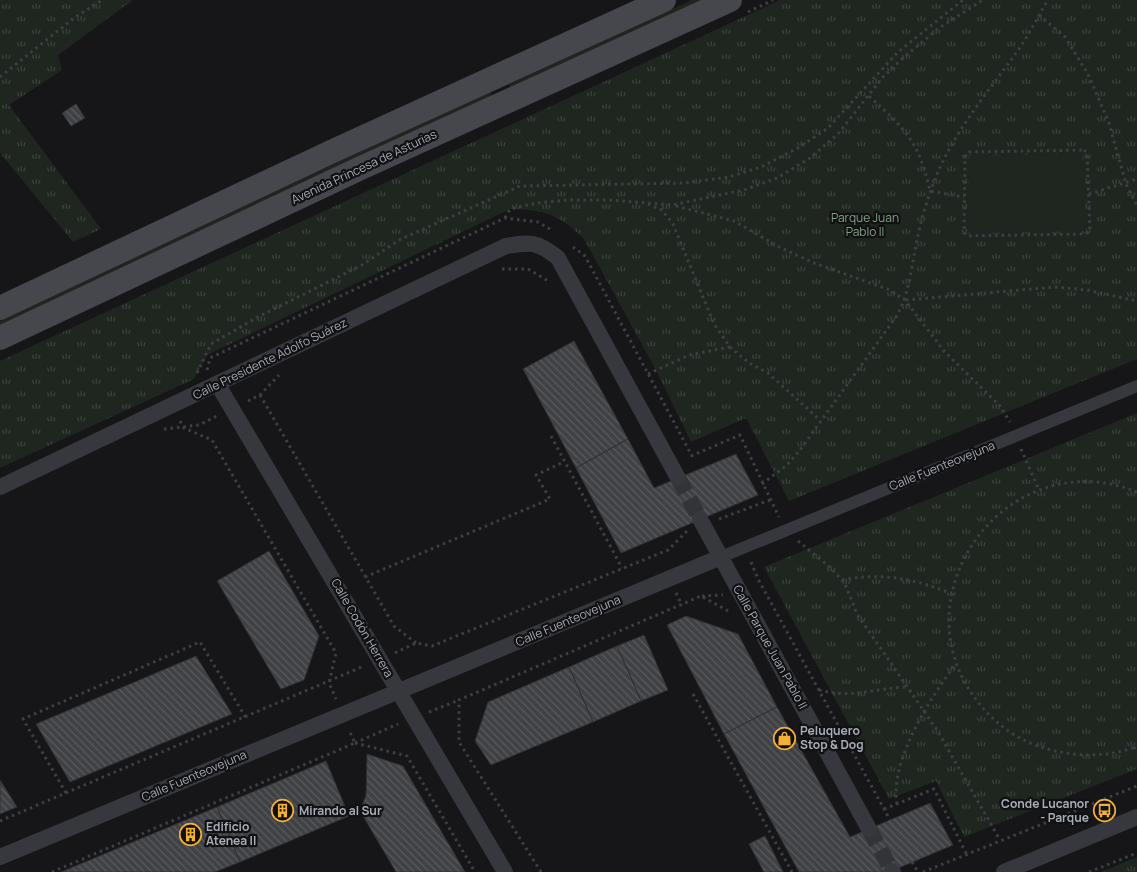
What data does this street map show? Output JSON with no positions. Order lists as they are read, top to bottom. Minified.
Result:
{"streets":{"main road":["Avenida Princesa de Asturias"],"street":["Calle Presidente Adolfo Suárez","Calle Fuenteovejuna","Calle Codón Herrera","Calle Parque Juan Pablo II"]},"crossings":[["Calle Presidente Adolfo Suárez","Calle Codón Herrera"],["Calle Fuenteovejuna","Calle Codón Herrera"],["Calle Fuenteovejuna","Calle Parque Juan Pablo II"]],"parks":["Parque Juan Pablo II"],"places":{"shop":["Peluquero Stop & Dog"],"building":["Mirando al Sur","Edificio Atenea II"],"bus stop":["Conde Lucanor - Parque"]}}
